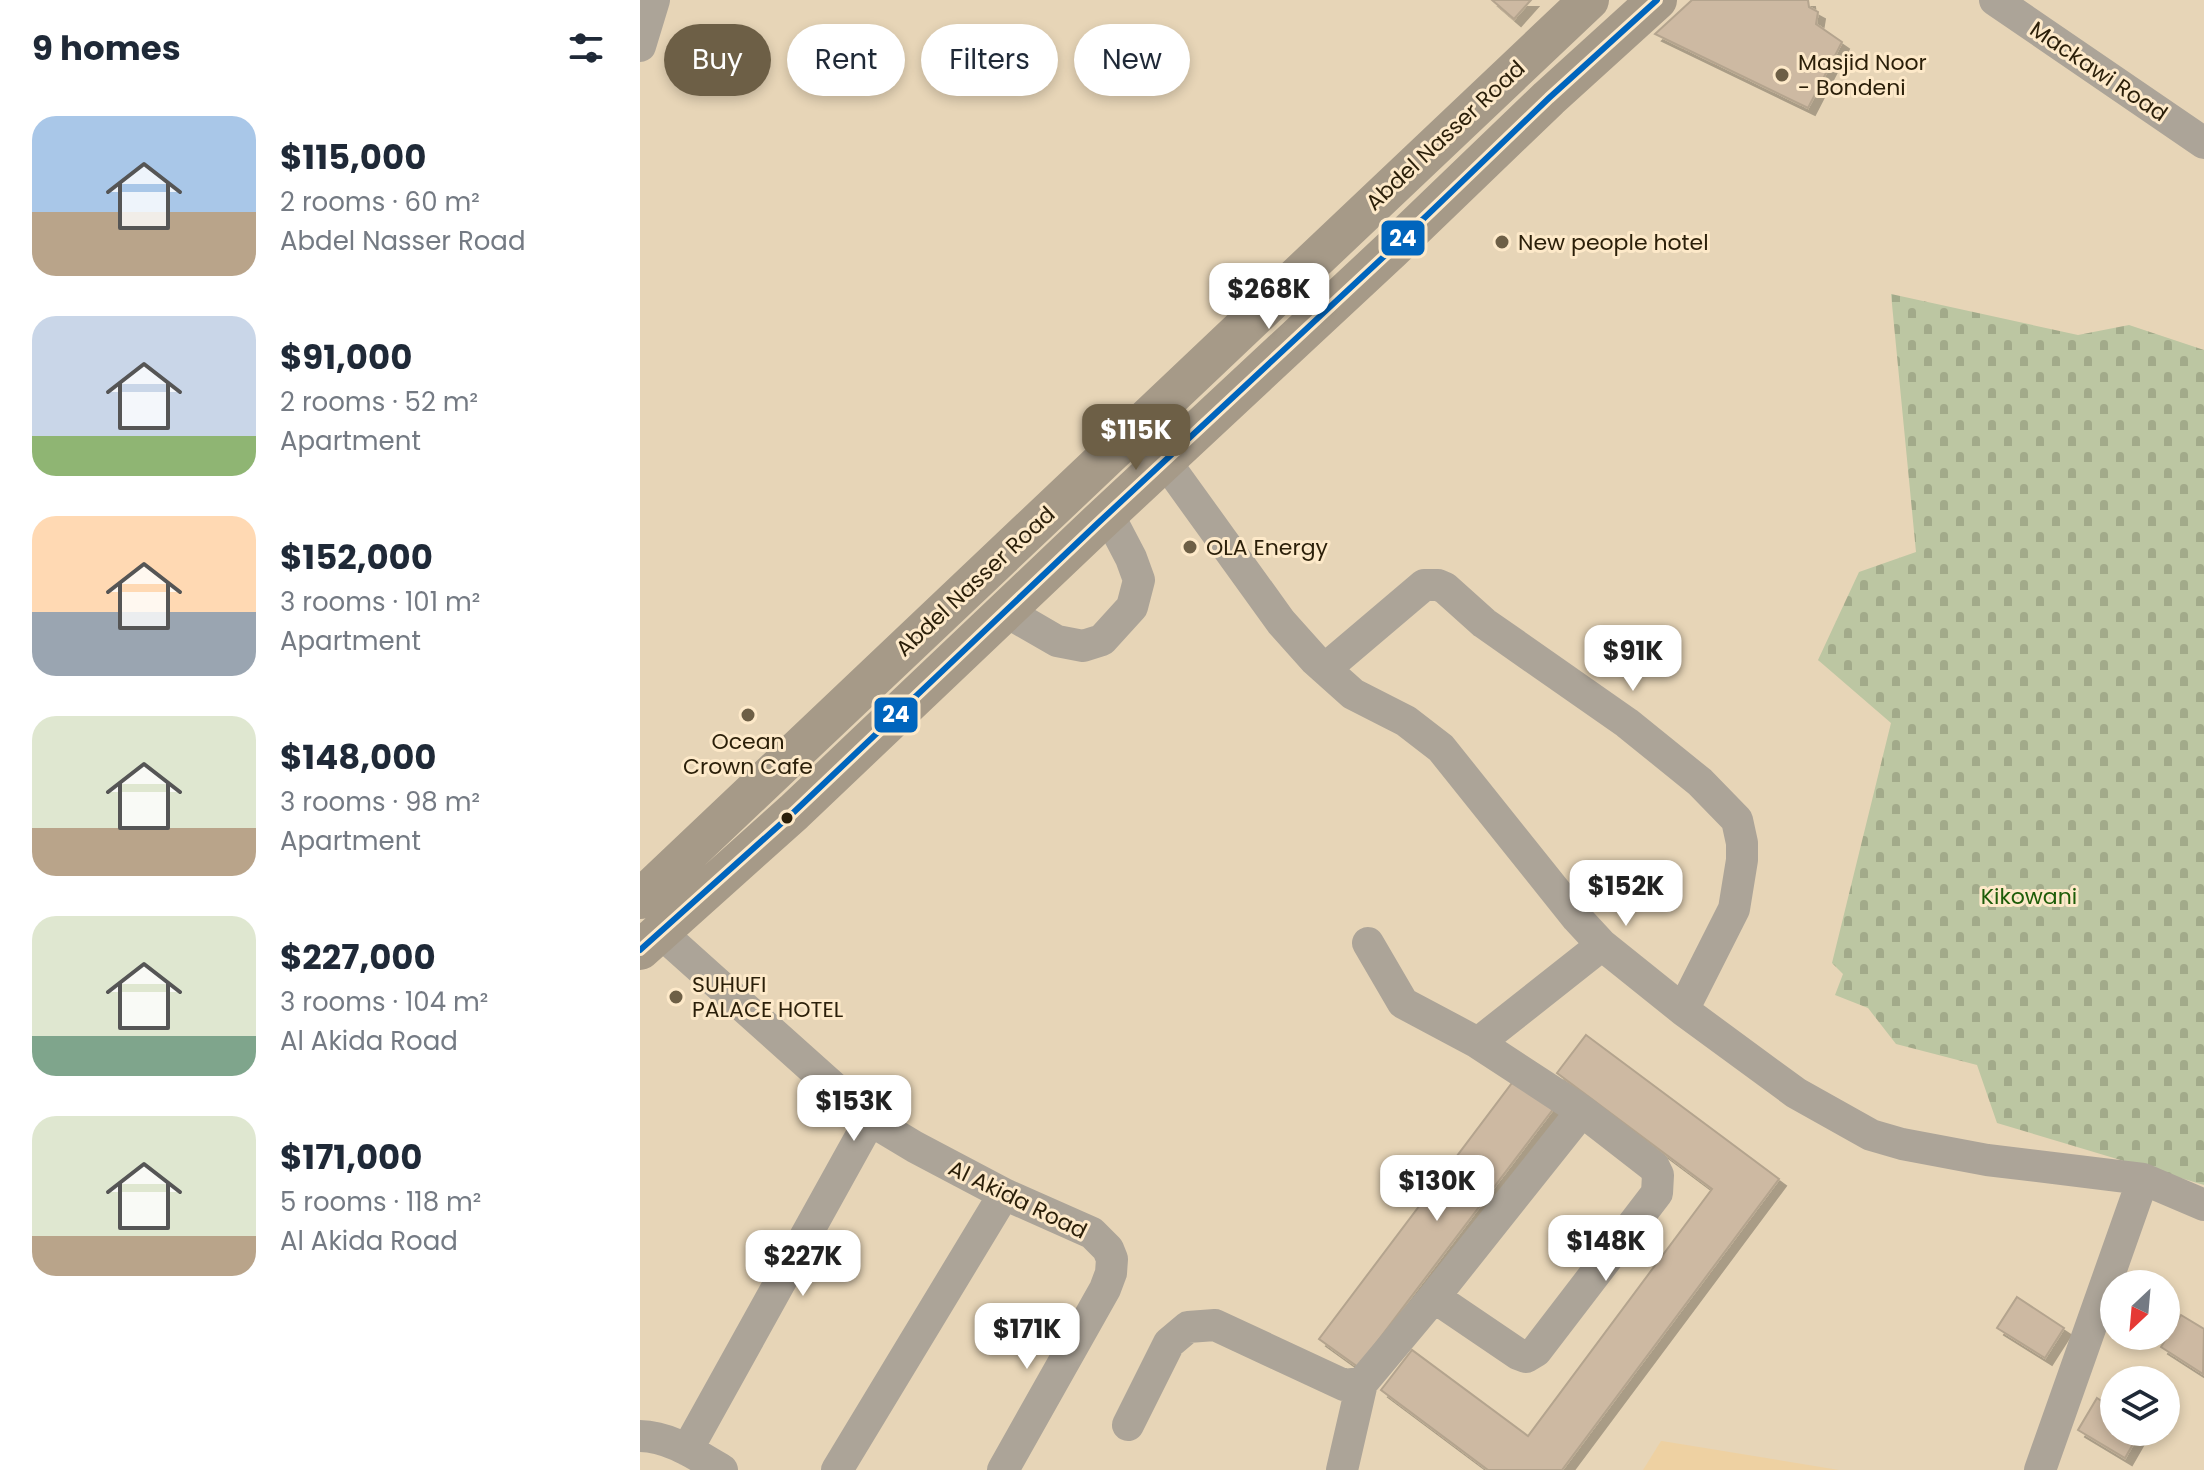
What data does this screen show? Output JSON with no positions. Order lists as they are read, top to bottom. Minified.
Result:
{"streets":{"main road":["Abdel Nasser Road"],"street":["Mackawi Road","Al Akida Road"]},"crossings":[["Abdel Nasser Road","Al Akida Road"]],"parks":["Kikowani"],"places":["Masjid Noor - Bondeni","New people hotel","OLA Energy","Ocean Crown Cafe","SUHUFI PALACE HOTEL"],"lines":["transit line 24"],"north":"bottom left","page":{"heading":"9 homes","chip":["Buy","Rent","Filters","New"],"list":[{"name":"$115,000","note":"2 rooms · 60 m² · Abdel Nasser Road"},{"name":"$91,000","note":"2 rooms · 52 m² · Apartment"},{"name":"$152,000","note":"3 rooms · 101 m² · Apartment"},{"name":"$148,000","note":"3 rooms · 98 m² · Apartment"},{"name":"$227,000","note":"3 rooms · 104 m² · Al Akida Road"},{"name":"$171,000","note":"5 rooms · 118 m² · Al Akida Road"}],"price":["$268K","$115K","$91K","$152K","$153K","$130K","$148K","$227K","$171K"]}}
